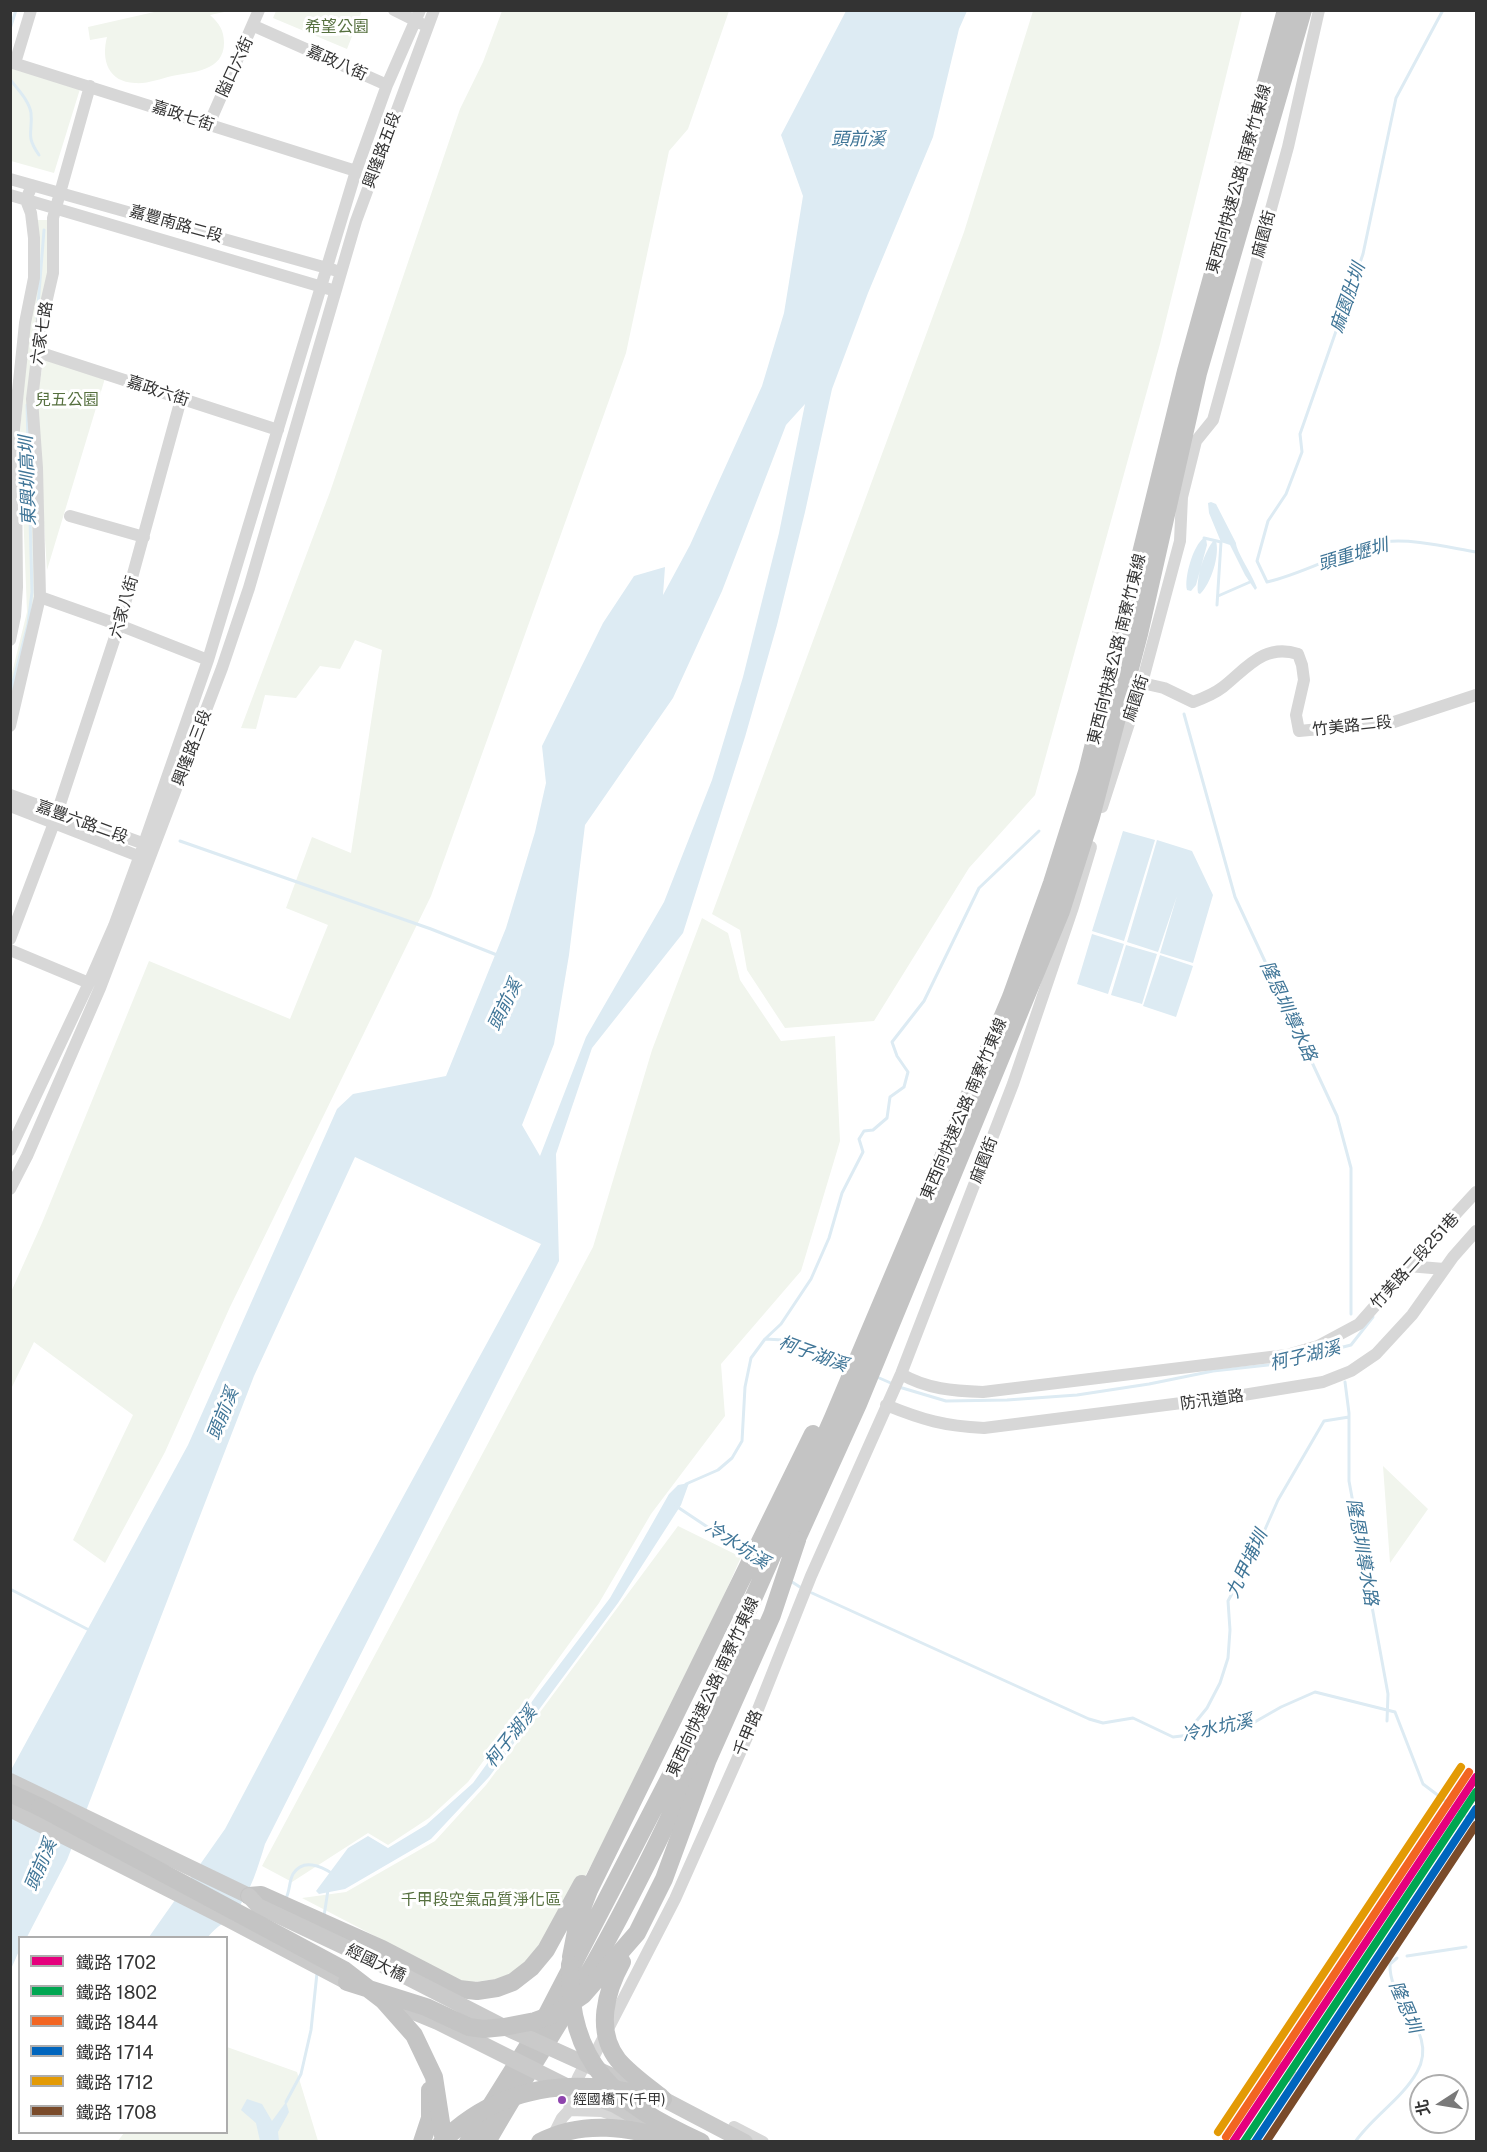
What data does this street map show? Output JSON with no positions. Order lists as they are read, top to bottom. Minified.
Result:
{"streets":{"highway":["東西向快速公路 南寮竹東線"],"main road":["經國大橋"],"street":["嘉政八街","隘口六街","嘉政七街","興隆路五段","嘉豐南路二段","麻園街","六家七路","嘉政六街","六家八街","竹美路二段","興隆路三段","嘉豐六路二段","竹美路二段251巷","防汛道路","千甲路"]},"crossings":[["嘉政八街","隘口六街"],["嘉政八街","興隆路五段"],["隘口六街","嘉政七街"],["嘉政七街","興隆路五段"],["嘉政七街","六家七路"],["興隆路五段","嘉豐南路二段"],["興隆路五段","興隆路三段"],["嘉豐南路二段","六家七路"],["嘉豐南路二段","興隆路三段"],["麻園街","竹美路二段"],["麻園街","竹美路二段251巷"],["麻園街","防汛道路"],["麻園街","千甲路"],["六家七路","嘉政六街"],["嘉政六街","六家八街"],["嘉政六街","興隆路三段"],["六家八街","嘉豐六路二段"],["興隆路三段","嘉豐六路二段"],["防汛道路","千甲路"]],"water":["頭前溪","麻園肚圳","東興圳高圳","頭重壢圳","隆恩圳導水路","柯子湖溪","冷水坑溪","九甲埔圳","隆恩圳"],"parks":["希望公園","兒五公園","千甲段空氣品質淨化區"],"places":["經國橋下(千甲)"],"lines":["rail line 1712","rail line 1844","rail line 1702","rail line 1802","rail line 1714","rail line 1708"],"legend":["鐵路 1702","鐵路 1802","鐵路 1844","鐵路 1714","鐵路 1712","鐵路 1708"],"north":"left"}
